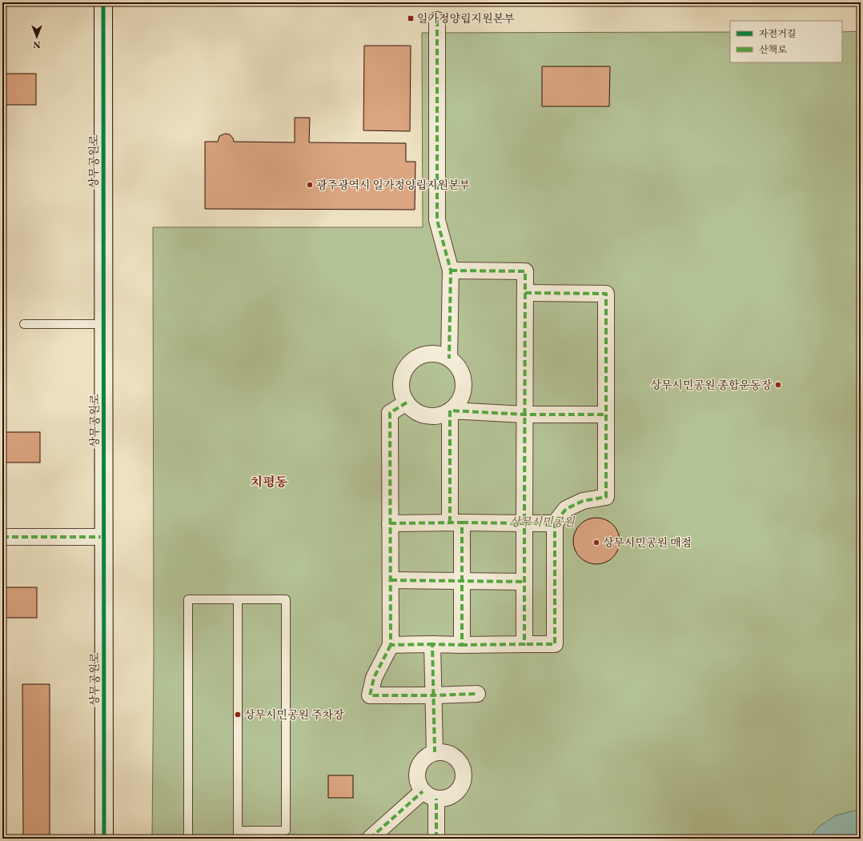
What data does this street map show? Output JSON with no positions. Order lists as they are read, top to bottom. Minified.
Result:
{"streets":{"street":["상무공원로"]},"districts":["치평동"],"parks":["상무시민공원"],"places":{"transit":["일가정양립지원본부"],"other":["광주광역시 일가정양립지원본부","상무시민공원 종합운동장","상무시민공원 매점","상무시민공원 주차장"]},"legend":["자전거길","산책로"],"north":"bottom"}
